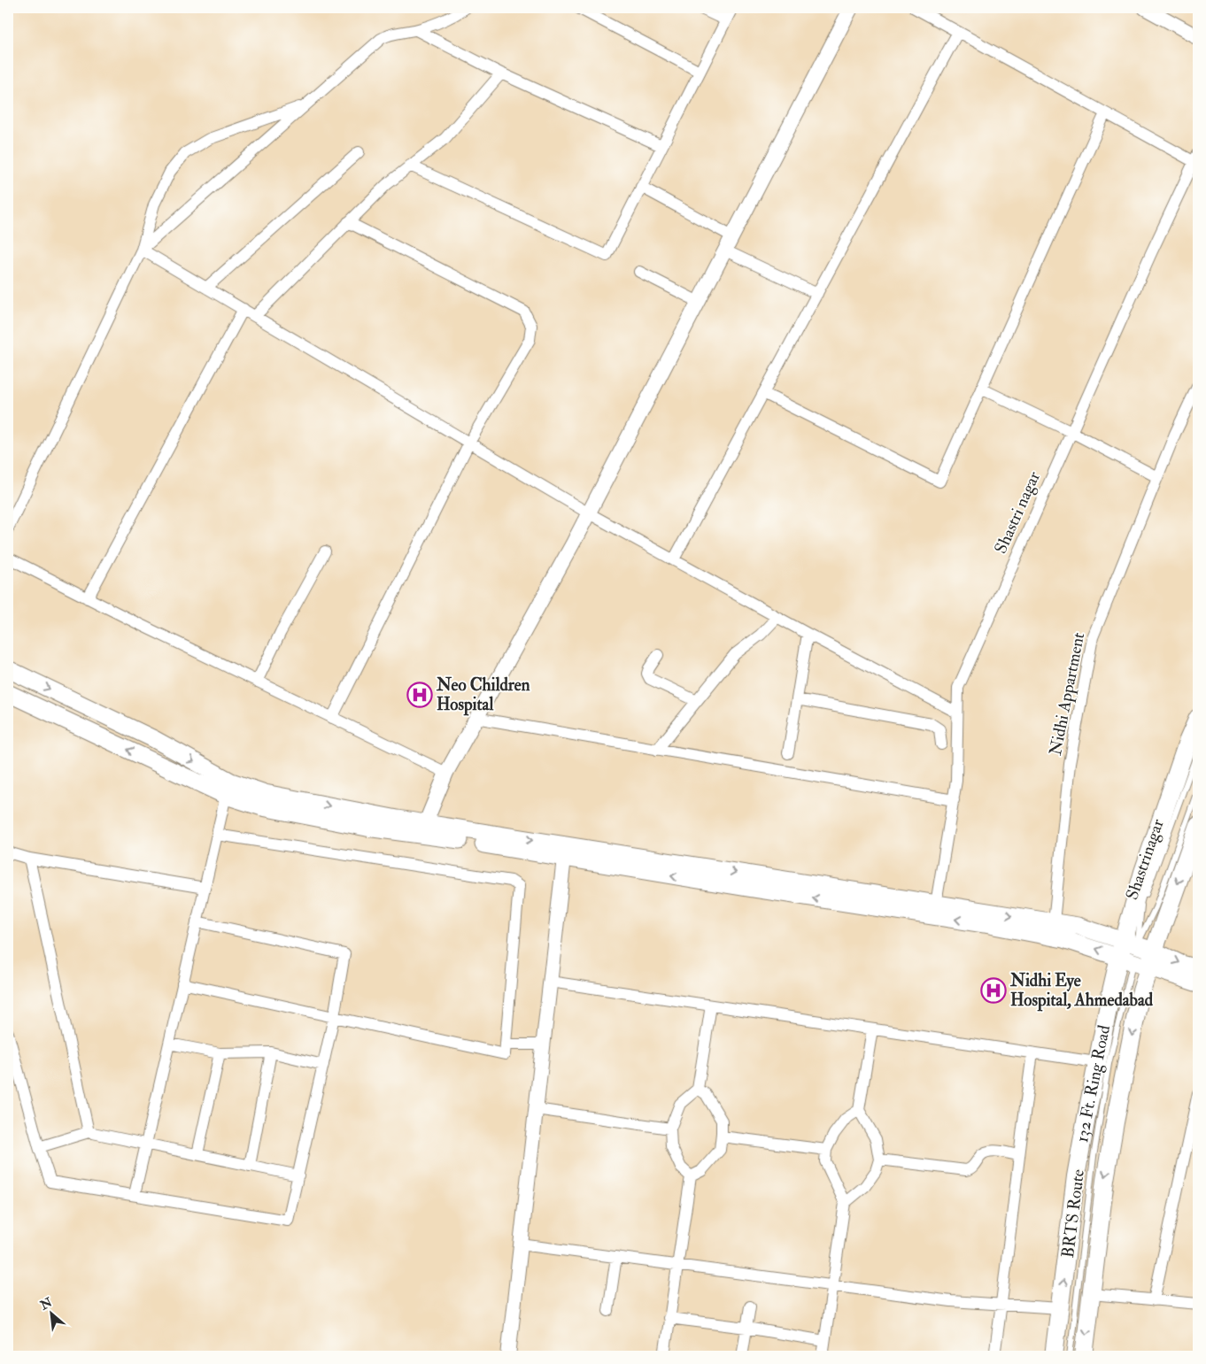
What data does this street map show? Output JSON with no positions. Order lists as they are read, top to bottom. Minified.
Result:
{"streets":{"main road":["132 Ft. Ring Road"],"street":["Shastri nagar","Nidhi Appartment"],"lane":["Shastrinagar","BRTS Route"]},"crossings":[["Shastrinagar","132 Ft. Ring Road"],["Shastrinagar","BRTS Route"],["132 Ft. Ring Road","BRTS Route"]],"places":{"hospital":["Neo Children Hospital","Nidhi Eye Hospital, Ahmedabad"]},"north":"top left"}
